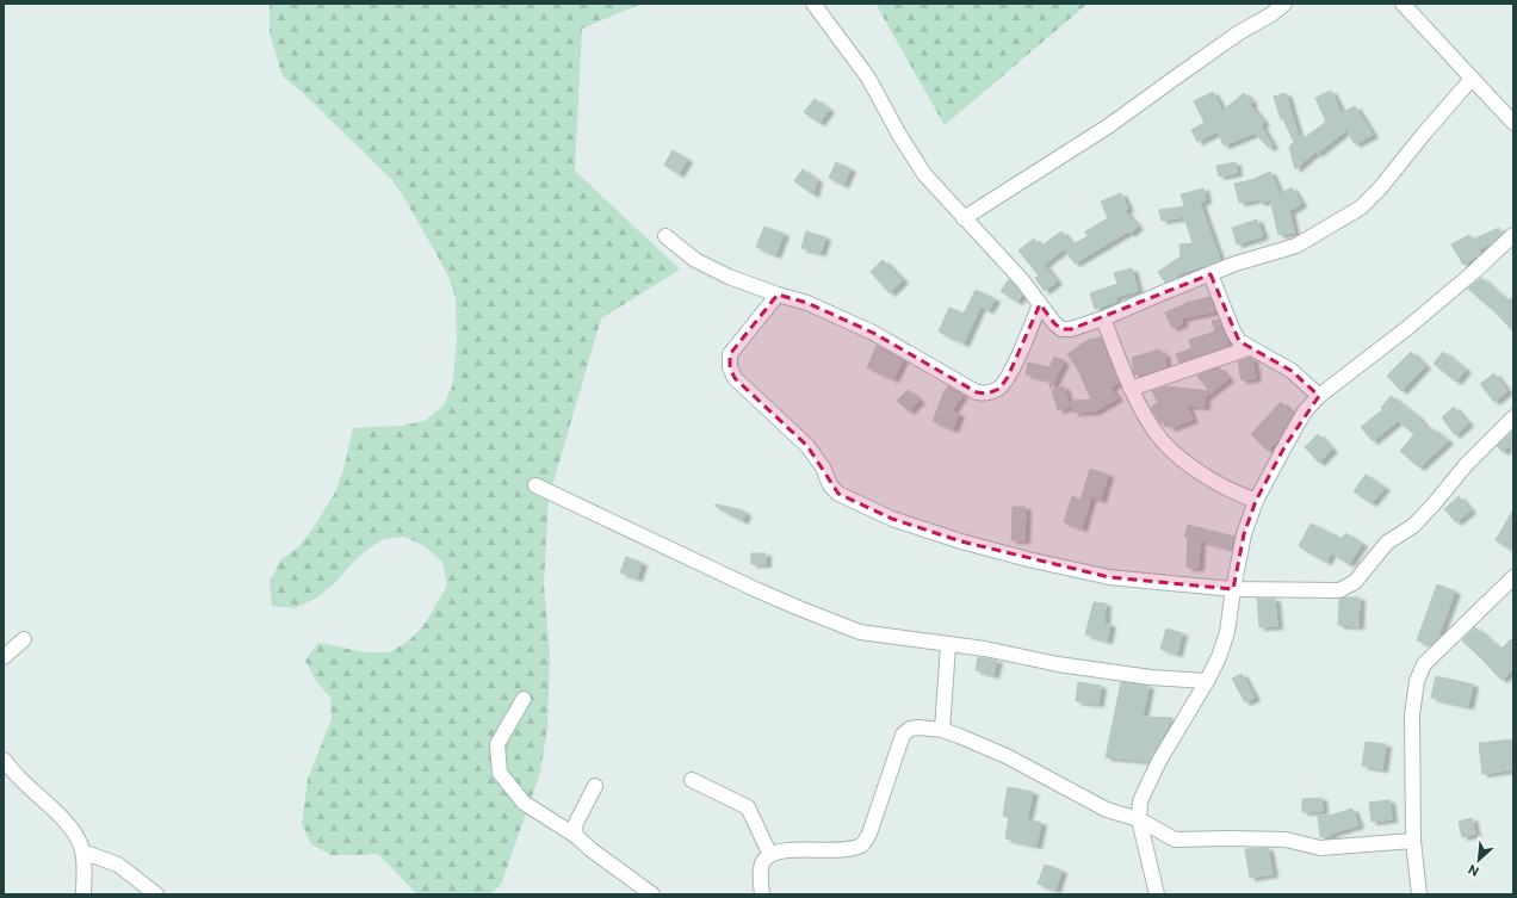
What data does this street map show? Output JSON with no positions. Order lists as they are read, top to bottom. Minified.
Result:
{"north":"bottom left"}
